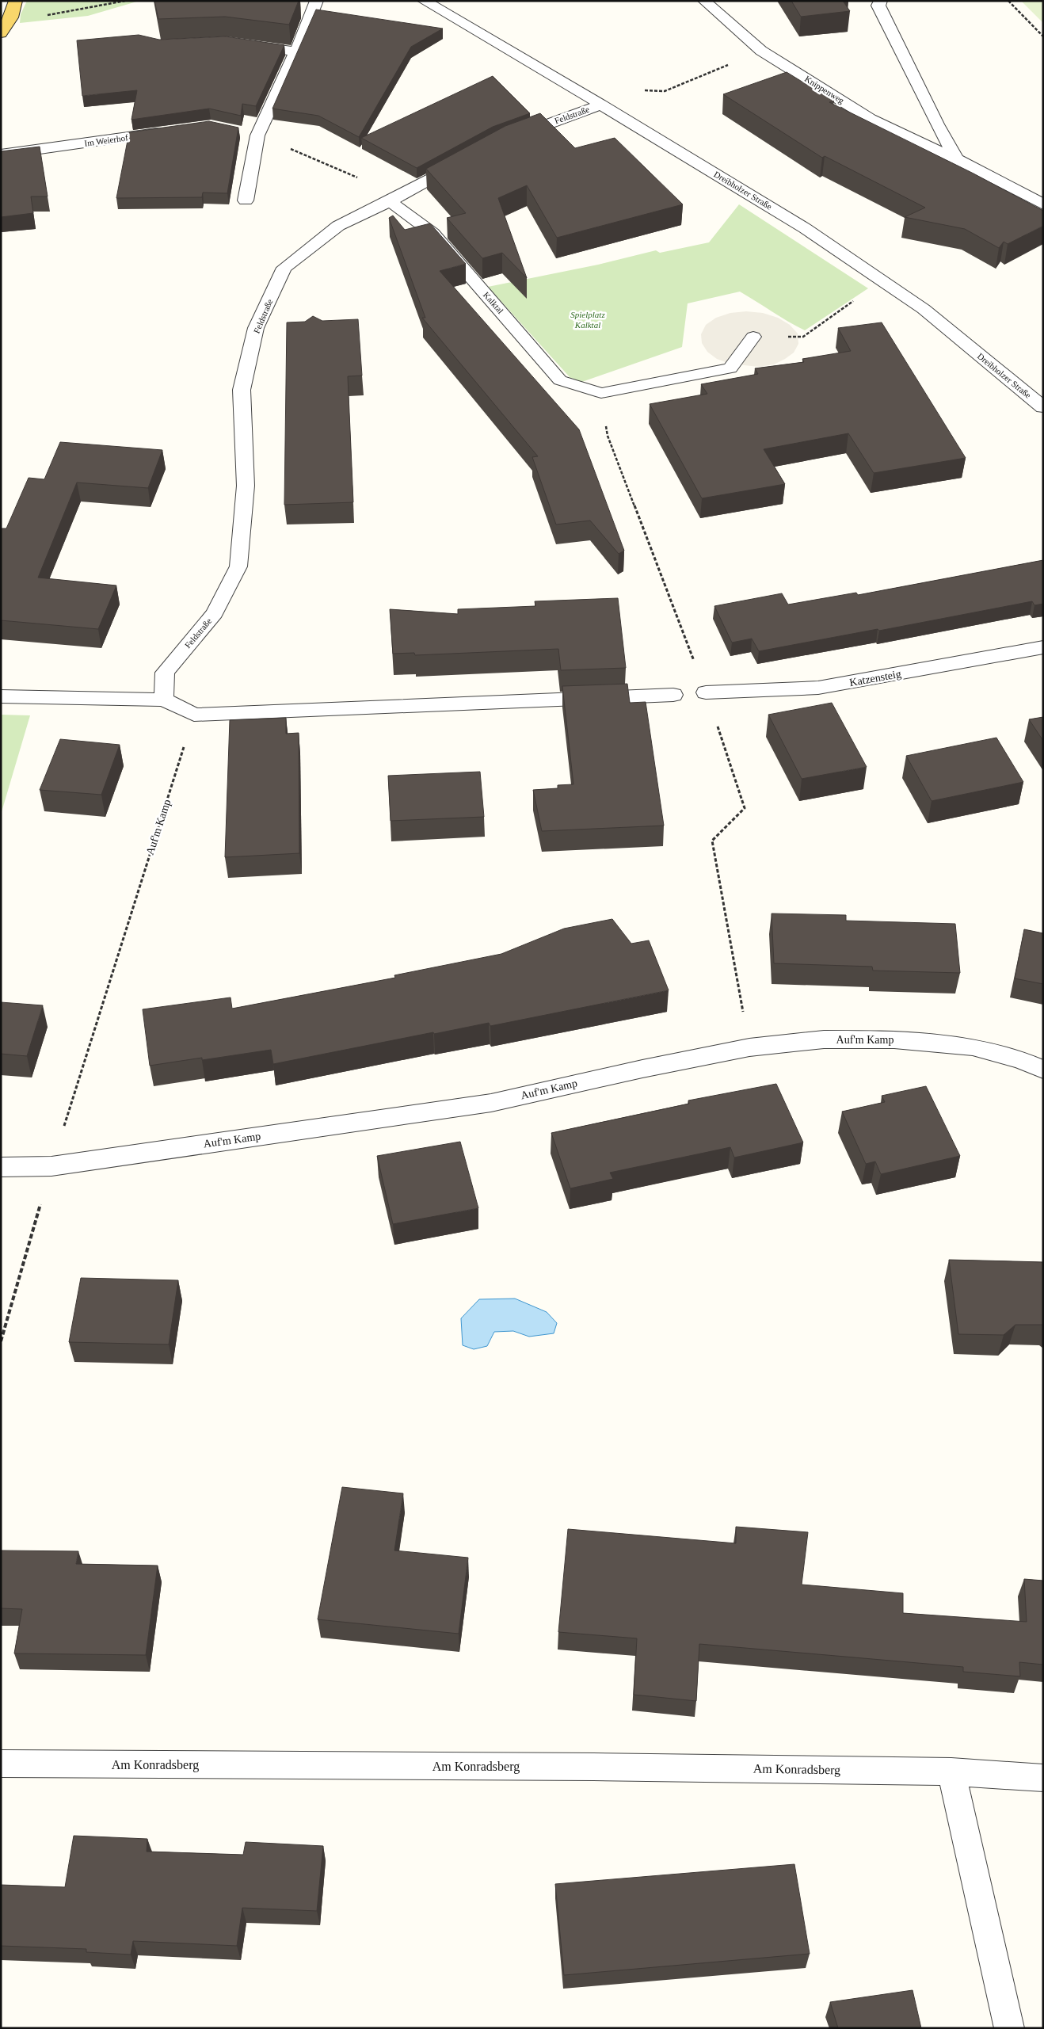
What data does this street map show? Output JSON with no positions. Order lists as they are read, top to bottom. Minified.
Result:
{"streets":{"street":["Knippenweg","Feldstraße","Im Weierhof","Dreibholzer Straße","Kalktal","Katzensteig","Auf'm Kamp","Am Konradsberg"]},"crossings":[["Feldstraße","Dreibholzer Straße"],["Feldstraße","Kalktal"]],"parks":["Spielplatz Kalktal"]}
